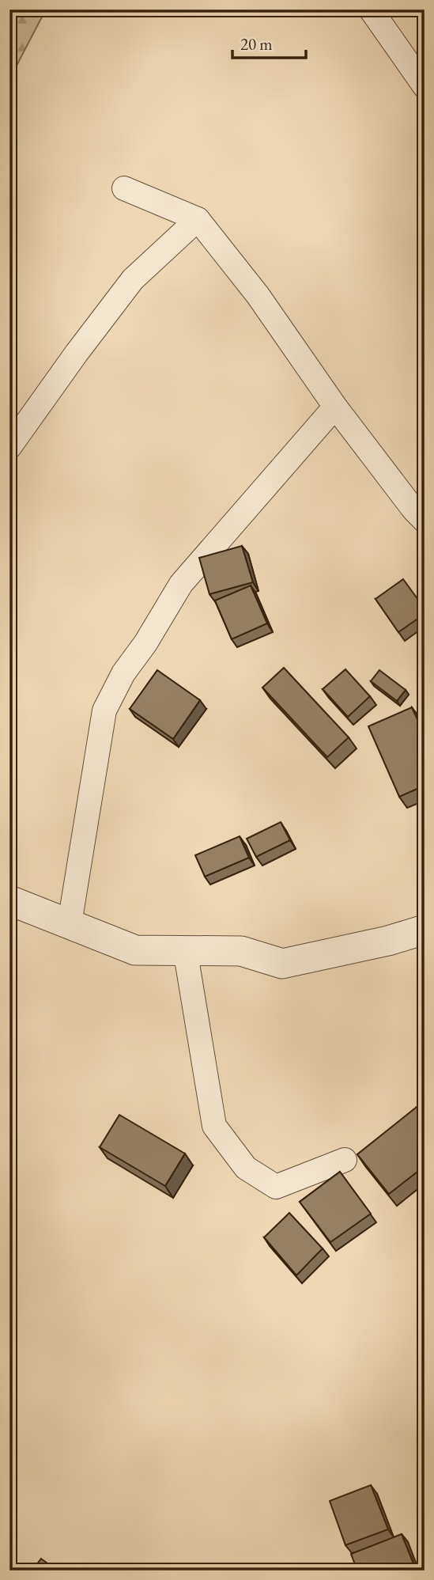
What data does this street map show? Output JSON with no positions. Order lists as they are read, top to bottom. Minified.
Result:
{"scale_bar":"20 m"}
